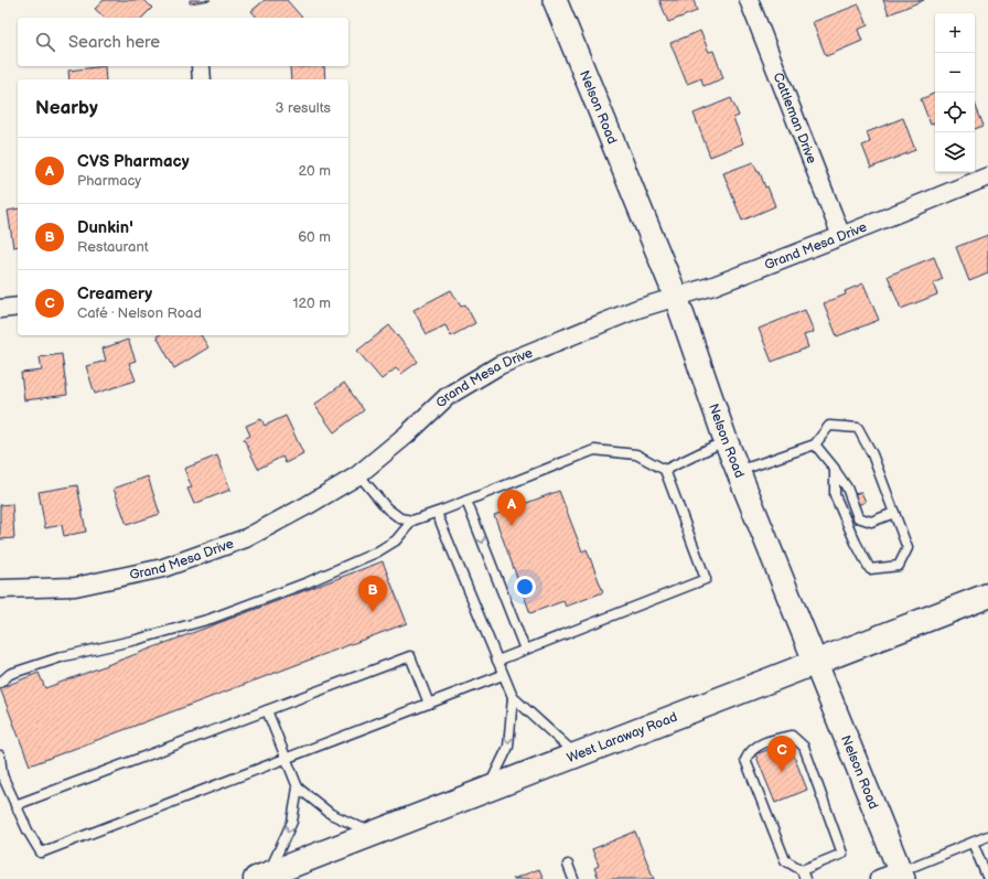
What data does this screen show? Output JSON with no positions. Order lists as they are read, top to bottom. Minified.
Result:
{"streets":{"main road":["West Laraway Road"],"street":["Nelson Road","Cattleman Drive","Grand Mesa Drive"]},"crossings":[["Nelson Road","Grand Mesa Drive"],["Nelson Road","West Laraway Road"],["Cattleman Drive","Grand Mesa Drive"]],"page":{"map_buttons":["+","−"],"search":"Search here","heading":["Nearby","3 results"],"list":[{"mark":"A","name":"CVS Pharmacy","note":"Pharmacy","value":"20 m"},{"mark":"B","name":"Dunkin'","note":"Restaurant","value":"60 m"},{"mark":"C","name":"Creamery","note":"Café · Nelson Road","value":"120 m"}],"pins":["A","B","C"]}}
